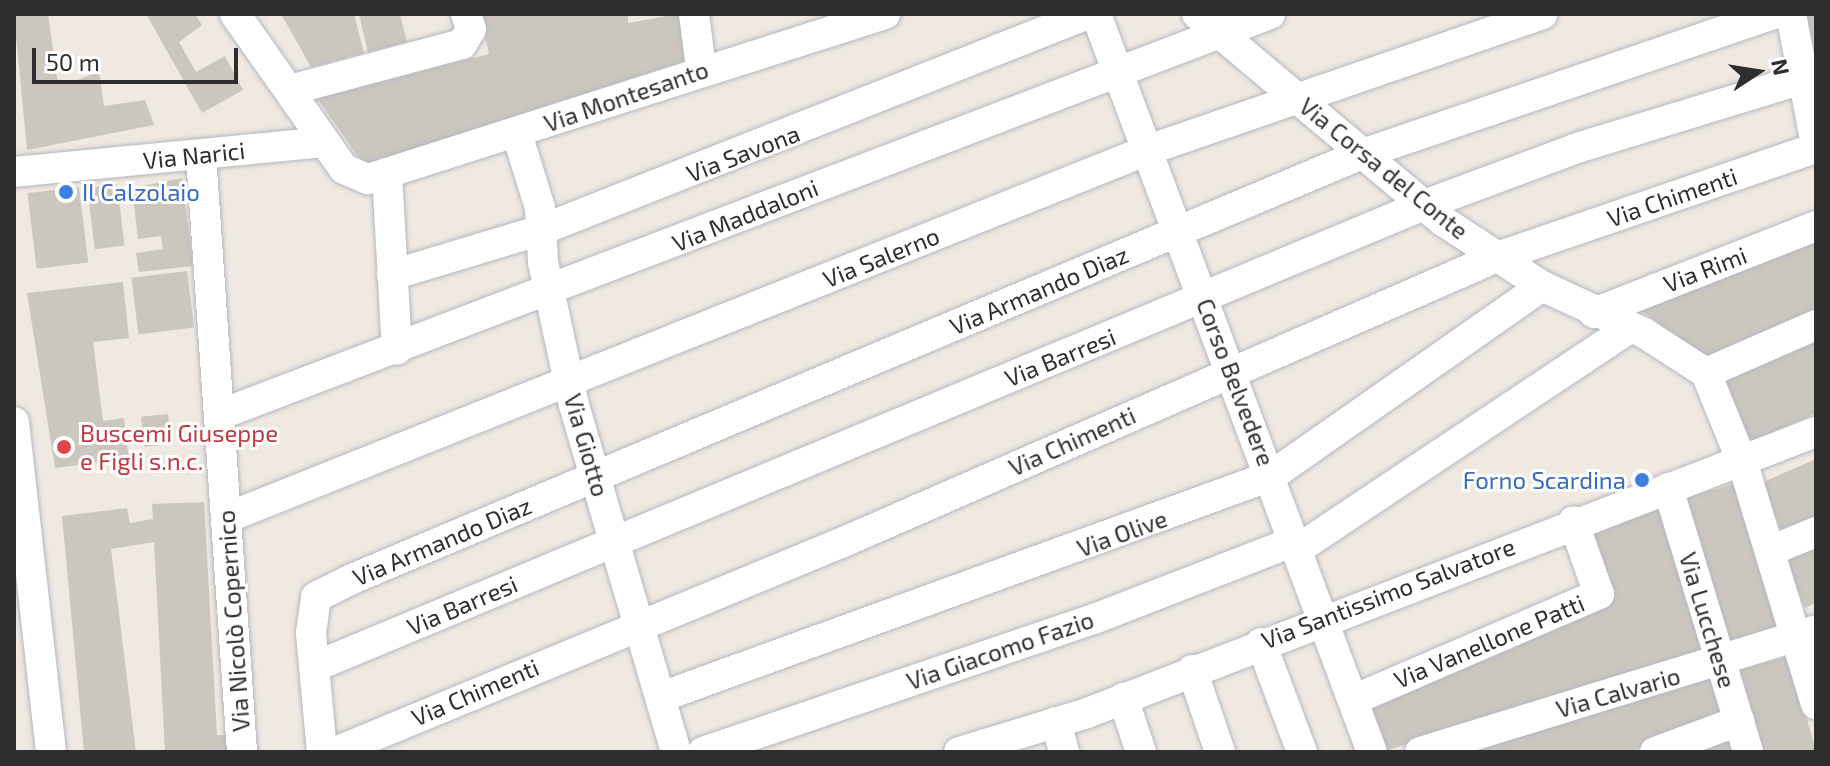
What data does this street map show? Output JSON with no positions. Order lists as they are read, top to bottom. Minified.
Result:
{"streets":{"street":["Via Montesanto","Via Savona","Via Narici","Via Corsa del Conte","Via Chimenti","Via Maddaloni","Via Salerno","Via Rimi","Via Armando Diaz","Via Barresi","Corso Belvedere","Via Giotto","Via Olive","Via Santissimo Salvatore","Via Lucchese","Via Nicolò Copernico","Via Vanellone Patti","Via Giacomo Fazio","Via Calvario"]},"crossings":[["Via Montesanto","Via Giotto"],["Via Savona","Via Giotto"],["Via Narici","Via Nicolò Copernico"],["Via Corsa del Conte","Via Chimenti"],["Via Corsa del Conte","Via Maddaloni"],["Via Corsa del Conte","Via Salerno"],["Via Corsa del Conte","Via Rimi"],["Via Corsa del Conte","Via Armando Diaz"],["Via Corsa del Conte","Via Barresi"],["Via Corsa del Conte","Via Olive"],["Via Corsa del Conte","Via Giacomo Fazio"],["Via Chimenti","Corso Belvedere"],["Via Chimenti","Via Giotto"],["Via Maddaloni","Corso Belvedere"],["Via Maddaloni","Via Giotto"],["Via Maddaloni","Via Nicolò Copernico"],["Via Salerno","Corso Belvedere"],["Via Salerno","Via Giotto"],["Via Salerno","Via Nicolò Copernico"],["Via Armando Diaz","Via Barresi"],["Via Armando Diaz","Corso Belvedere"],["Via Armando Diaz","Via Giotto"],["Via Barresi","Corso Belvedere"],["Via Barresi","Via Giotto"],["Corso Belvedere","Via Olive"],["Corso Belvedere","Via Santissimo Salvatore"],["Corso Belvedere","Via Vanellone Patti"],["Corso Belvedere","Via Giacomo Fazio"],["Via Giotto","Via Olive"],["Via Santissimo Salvatore","Via Lucchese"],["Via Santissimo Salvatore","Via Vanellone Patti"],["Via Lucchese","Via Calvario"]],"places":["Il Calzolaio","Buscemi Giuseppe e Figli s.n.c.","Forno Scardina"],"scale_bar":"50 m","north":"right"}
